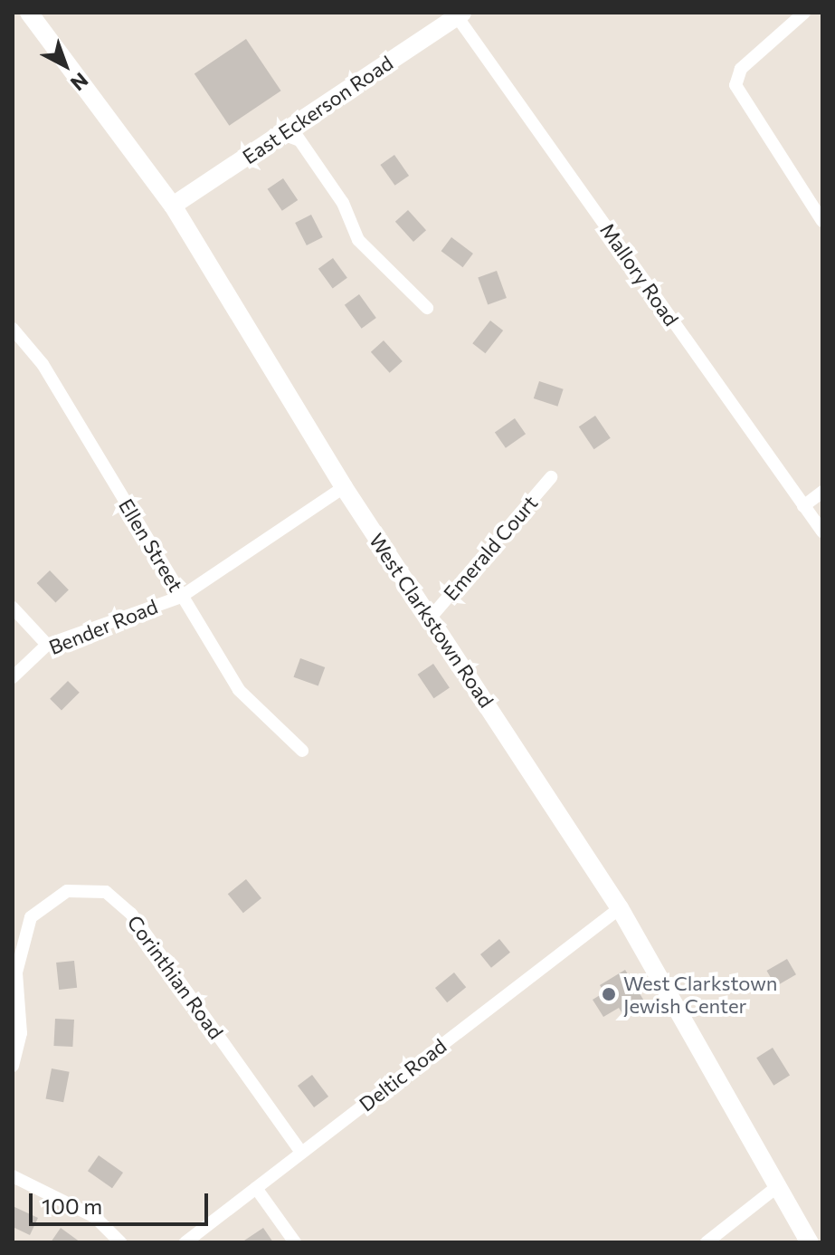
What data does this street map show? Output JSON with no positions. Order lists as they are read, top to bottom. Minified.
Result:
{"streets":{"street":["East Eckerson Road","Mallory Road","Ellen Street","Emerald Court","West Clarkstown Road","Bender Road","Corinthian Road","Deltic Road"]},"crossings":[["East Eckerson Road","Mallory Road"],["East Eckerson Road","West Clarkstown Road"],["Ellen Street","Bender Road"],["Emerald Court","West Clarkstown Road"],["West Clarkstown Road","Bender Road"],["West Clarkstown Road","Deltic Road"],["Corinthian Road","Deltic Road"]],"places":["West Clarkstown Jewish Center"],"scale_bar":"100 m","north":"bottom right"}
